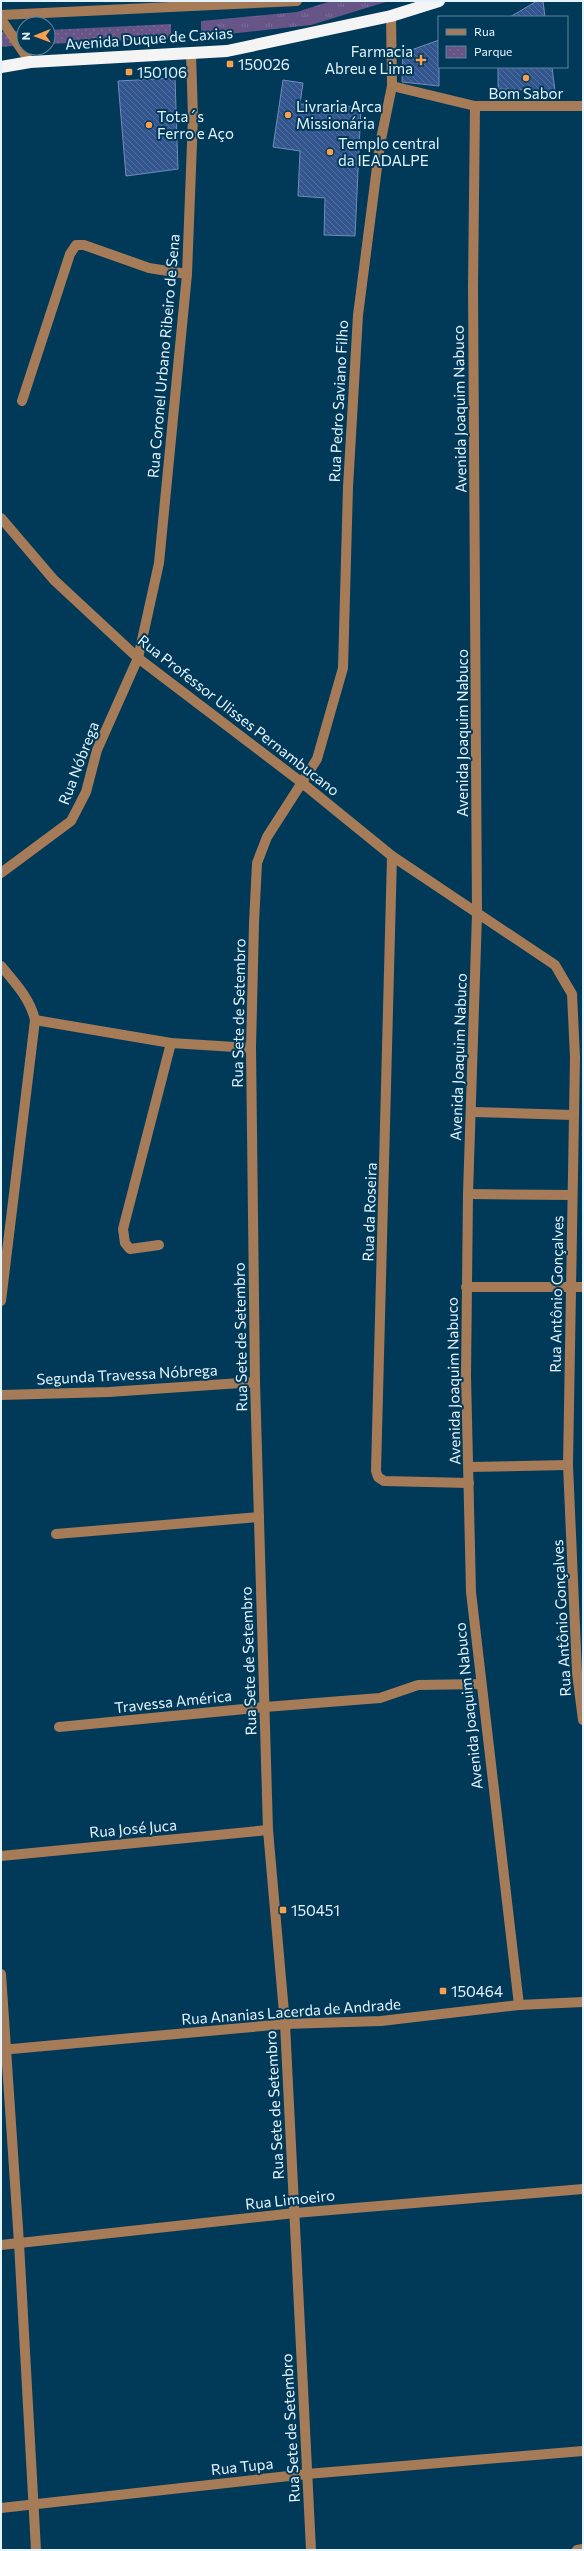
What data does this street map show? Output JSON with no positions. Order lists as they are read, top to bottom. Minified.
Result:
{"streets":{"highway":["Avenida Duque de Caxias"],"street":["Rua Coronel Urbano Ribeiro de Sena","Rua Pedro Saviano Filho","Avenida Joaquim Nabuco","Rua Professor Ulisses Pernambucano","Rua Nóbrega","Rua Sete de Setembro","Rua da Roseira","Rua Antônio Gonçalves","Segunda Travessa Nóbrega","Travessa América","Rua José Juca","Rua Ananias Lacerda de Andrade","Rua Limoeiro","Rua Tupa"]},"crossings":[["Avenida Duque de Caxias","Rua Coronel Urbano Ribeiro de Sena"],["Avenida Duque de Caxias","Rua Pedro Saviano Filho"],["Rua Coronel Urbano Ribeiro de Sena","Rua Professor Ulisses Pernambucano"],["Rua Coronel Urbano Ribeiro de Sena","Rua Nóbrega"],["Rua Pedro Saviano Filho","Rua Professor Ulisses Pernambucano"],["Rua Pedro Saviano Filho","Rua Sete de Setembro"],["Avenida Joaquim Nabuco","Rua Professor Ulisses Pernambucano"],["Avenida Joaquim Nabuco","Rua da Roseira"],["Avenida Joaquim Nabuco","Rua Antônio Gonçalves"],["Avenida Joaquim Nabuco","Travessa América"],["Avenida Joaquim Nabuco","Rua Ananias Lacerda de Andrade"],["Rua Professor Ulisses Pernambucano","Rua Nóbrega"],["Rua Professor Ulisses Pernambucano","Rua Sete de Setembro"],["Rua Professor Ulisses Pernambucano","Rua da Roseira"],["Rua Professor Ulisses Pernambucano","Rua Antônio Gonçalves"],["Rua Sete de Setembro","Segunda Travessa Nóbrega"],["Rua Sete de Setembro","Travessa América"],["Rua Sete de Setembro","Rua José Juca"],["Rua Sete de Setembro","Rua Ananias Lacerda de Andrade"],["Rua Sete de Setembro","Rua Limoeiro"],["Rua Sete de Setembro","Rua Tupa"]],"places":{"health":["Farmacia Abreu e Lima"],"transit":["150026","150106","150451","150464"],"other":["Bom Sabor","Livraria Arca Missionária","Tota´s Ferro e Aço","Templo central da IEADALPE"]},"legend":["Rua","Parque"],"north":"left"}
